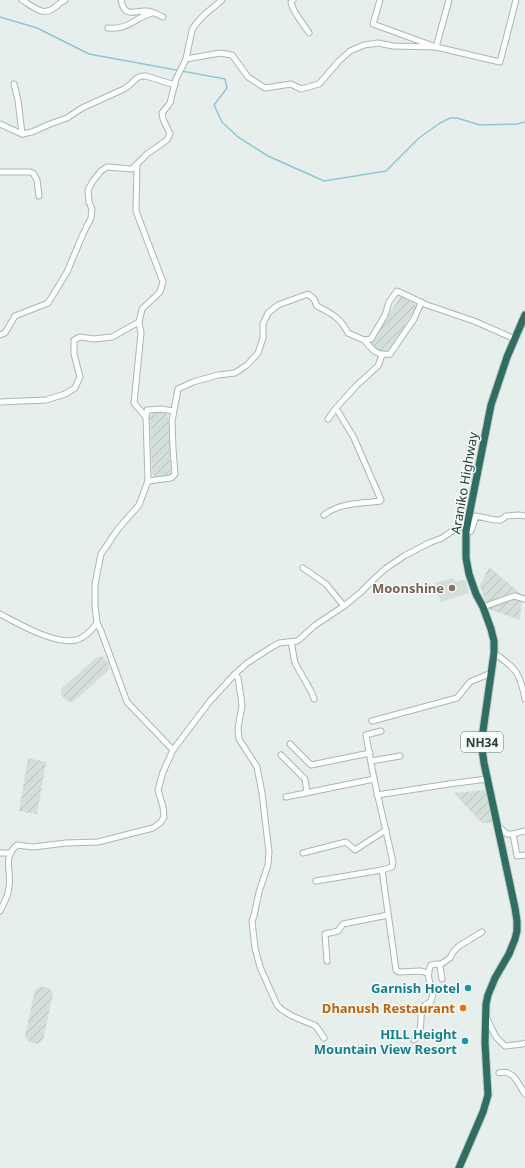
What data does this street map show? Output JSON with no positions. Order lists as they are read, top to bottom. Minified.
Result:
{"streets":{"highway":["Araniko Highway","NH34"]},"places":["Moonshine","Garnish Hotel","Dhanush Restaurant","HILL Height Mountain View Resort"]}
